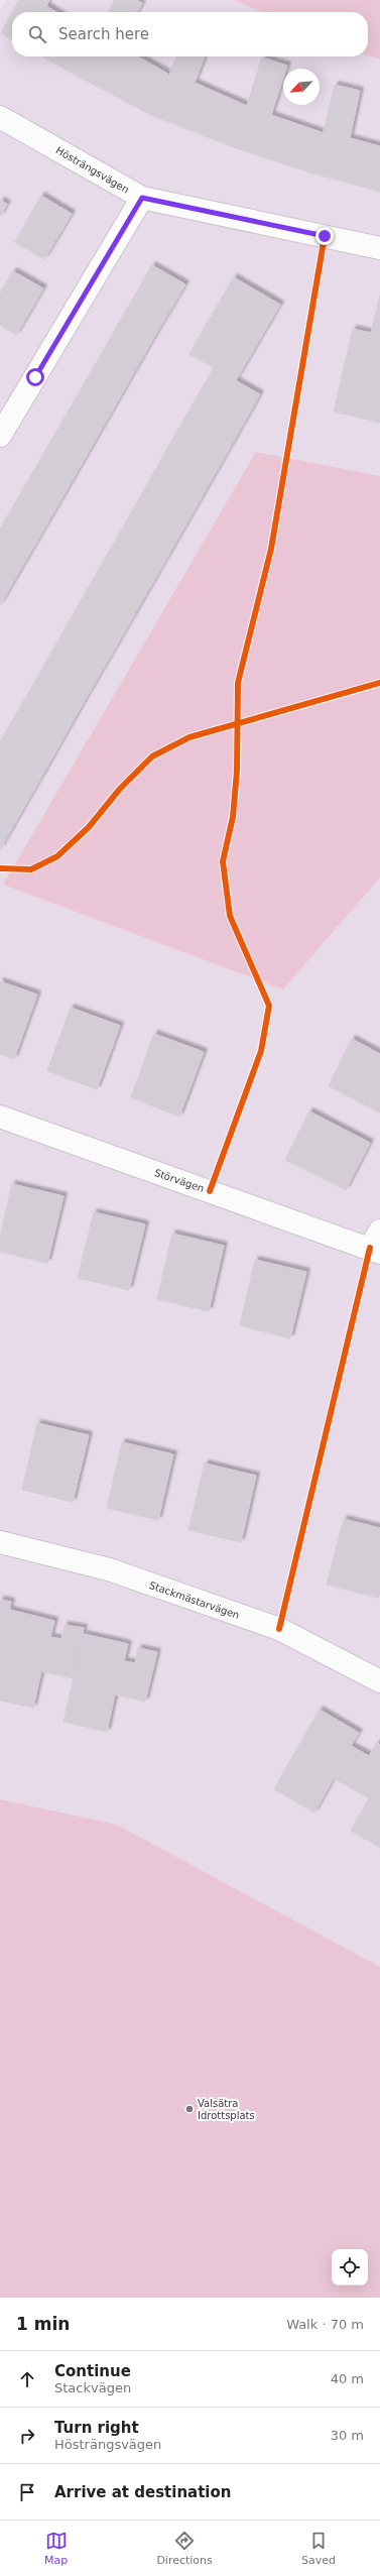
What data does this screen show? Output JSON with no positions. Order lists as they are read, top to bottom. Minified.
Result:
{"streets":{"street":["Hösträngsvägen","Störvägen","Stackmästarvägen"]},"places":["Valsätra Idrottsplats"],"north":"bottom left","page":{"search":"Search here","heading":["1 min","Walk · 70 m"],"list":[["Continue","Stackvägen","40 m"],["Turn right","Hösträngsvägen","30 m"],"Arrive at destination"],"nav":["Map","Directions","Saved"]}}
